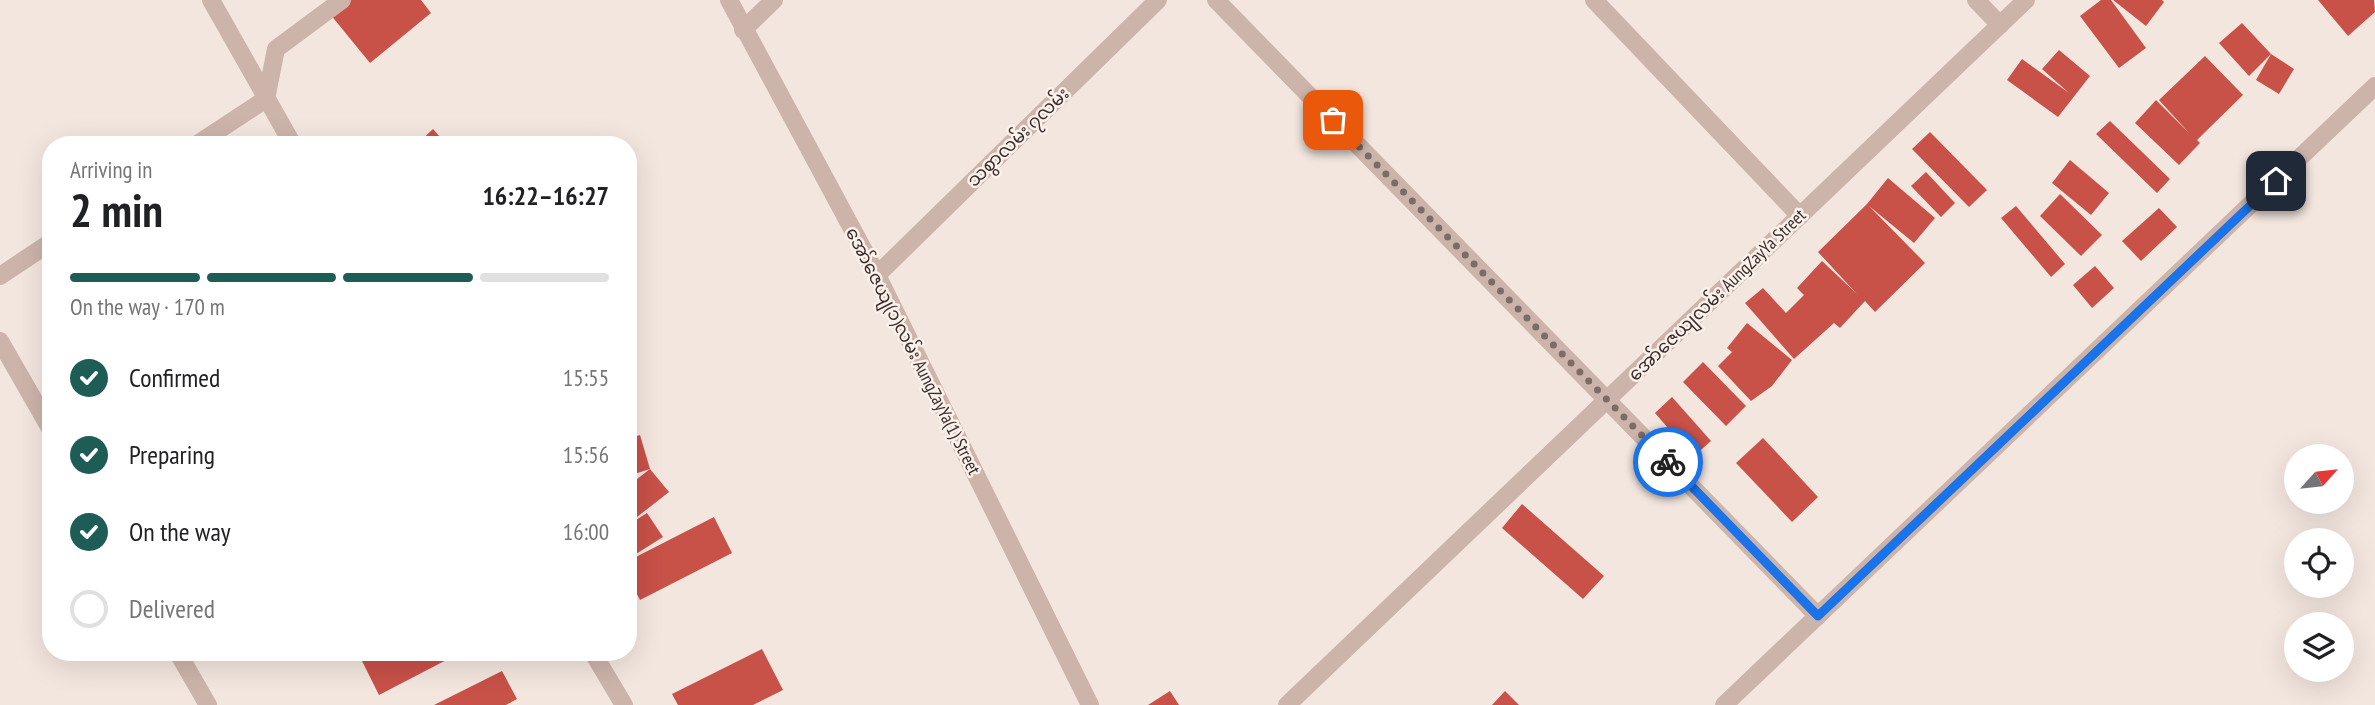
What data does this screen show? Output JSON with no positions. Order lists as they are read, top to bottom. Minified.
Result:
{"streets":{"street":["သစွာလမ်း ၇လမ်း","အော်ဇေယျလမ်း AungZayYa Street","အော်ဇေယျ(၁)လမ်း AungZayYa(1) Street"]},"crossings":[["သစွာလမ်း ၇လမ်း","အော်ဇေယျ(၁)လမ်း AungZayYa(1) Street"]],"north":"top right","page":{"heading":["2 min","Arriving in","16:22–16:27"],"bar":"On the way · 170 m","list":[["Confirmed","15:55"],["Preparing","15:56"],["On the way","16:00"],"Delivered"]}}
